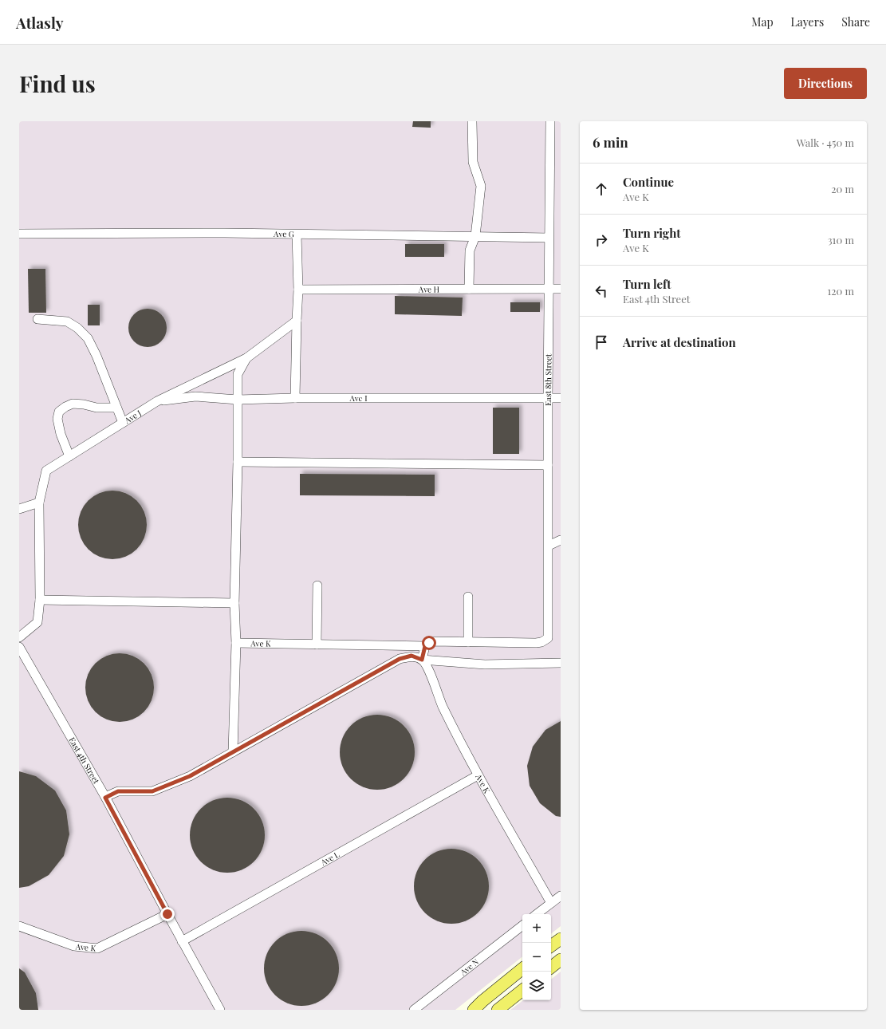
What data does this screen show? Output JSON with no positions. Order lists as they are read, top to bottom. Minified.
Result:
{"streets":{"street":["Ave G","Ave H","East 8th Street","Ave I","Ave J","Ave K","East 4th Street","Ave L","Ave N"]},"crossings":[["Ave G","East 8th Street"],["Ave H","East 8th Street"],["East 8th Street","Ave I"],["East 8th Street","Ave K"],["Ave I","Ave J"],["Ave K","East 4th Street"],["Ave K","Ave L"],["East 4th Street","Ave L"]],"page":{"header":"Atlasly","nav":["Map","Layers","Share"],"buttons":"Directions","title":"Find us","heading":["6 min","Walk · 450 m"],"list":[["Continue","Ave K","20 m"],["Turn right","Ave K","310 m"],["Turn left","East 4th Street","120 m"],"Arrive at destination"],"map_buttons":["+","−"]}}
